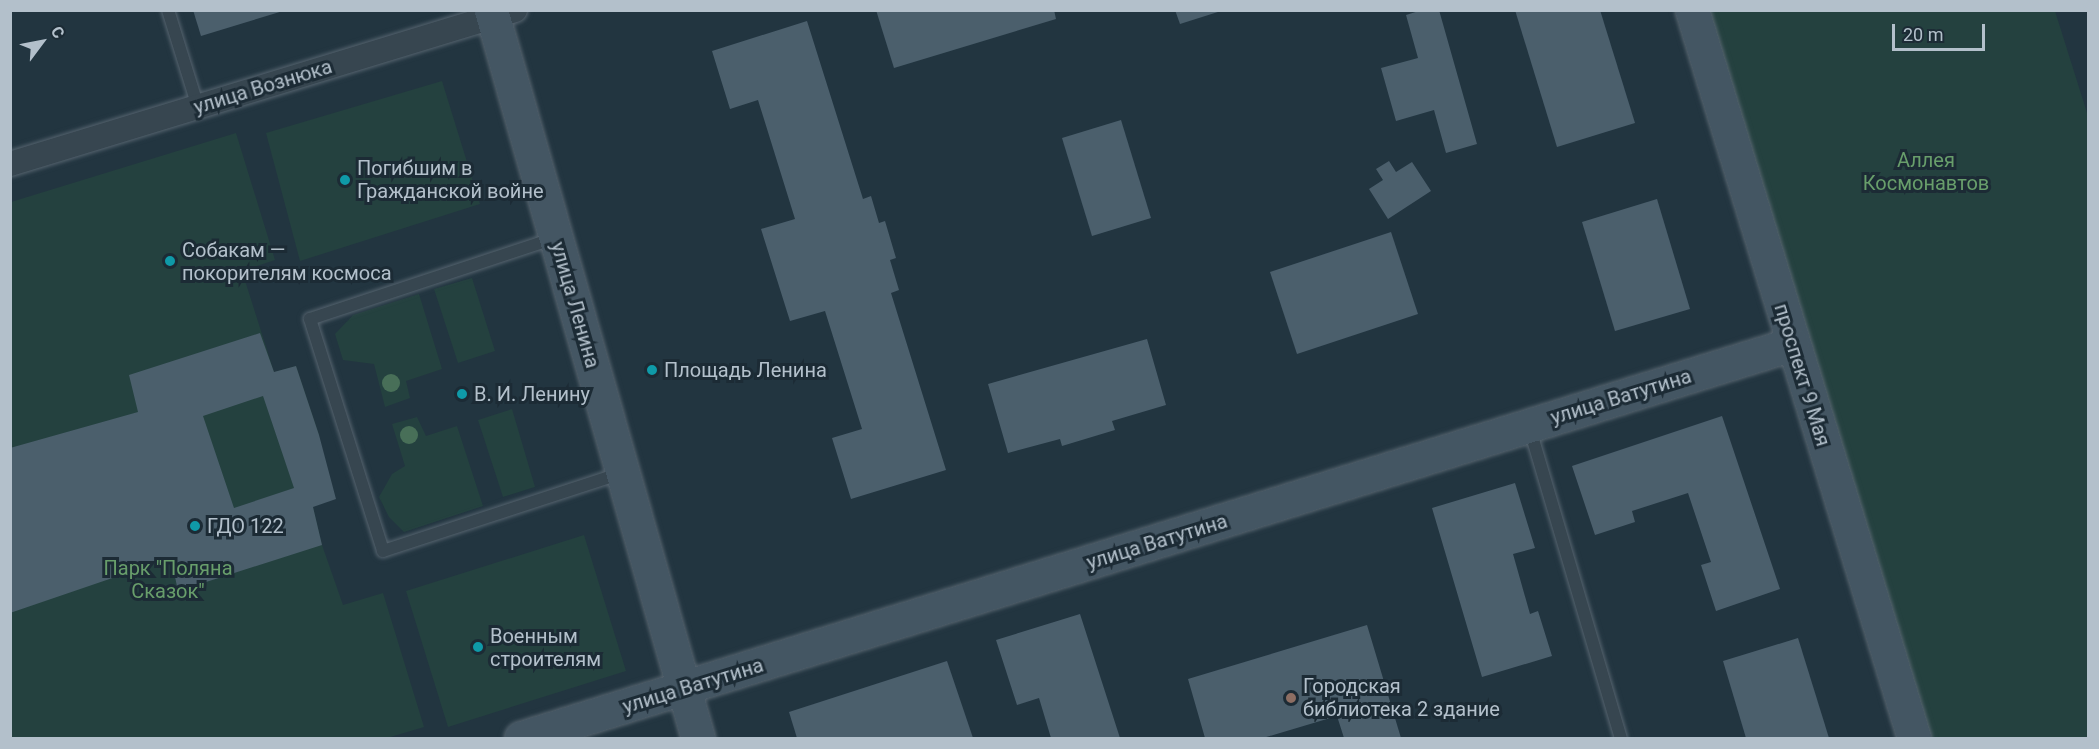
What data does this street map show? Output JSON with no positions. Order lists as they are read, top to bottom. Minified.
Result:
{"streets":{"street":["улица Вознюка","улица Ленина","проспект 9 Мая","улица Ватутина"]},"crossings":[["улица Вознюка","улица Ленина"],["улица Ленина","улица Ватутина"],["проспект 9 Мая","улица Ватутина"]],"parks":["Аллея Космонавтов","Парк \"Поляна Сказок\""],"places":["Погибшим в Гражданской войне","Собакам — покорителям космоса","Площадь Ленина","В. И. Ленину","ГДО 122","Военным строителям","Городская библиотека 2 здание"],"scale_bar":"20 m","north":"top right"}
